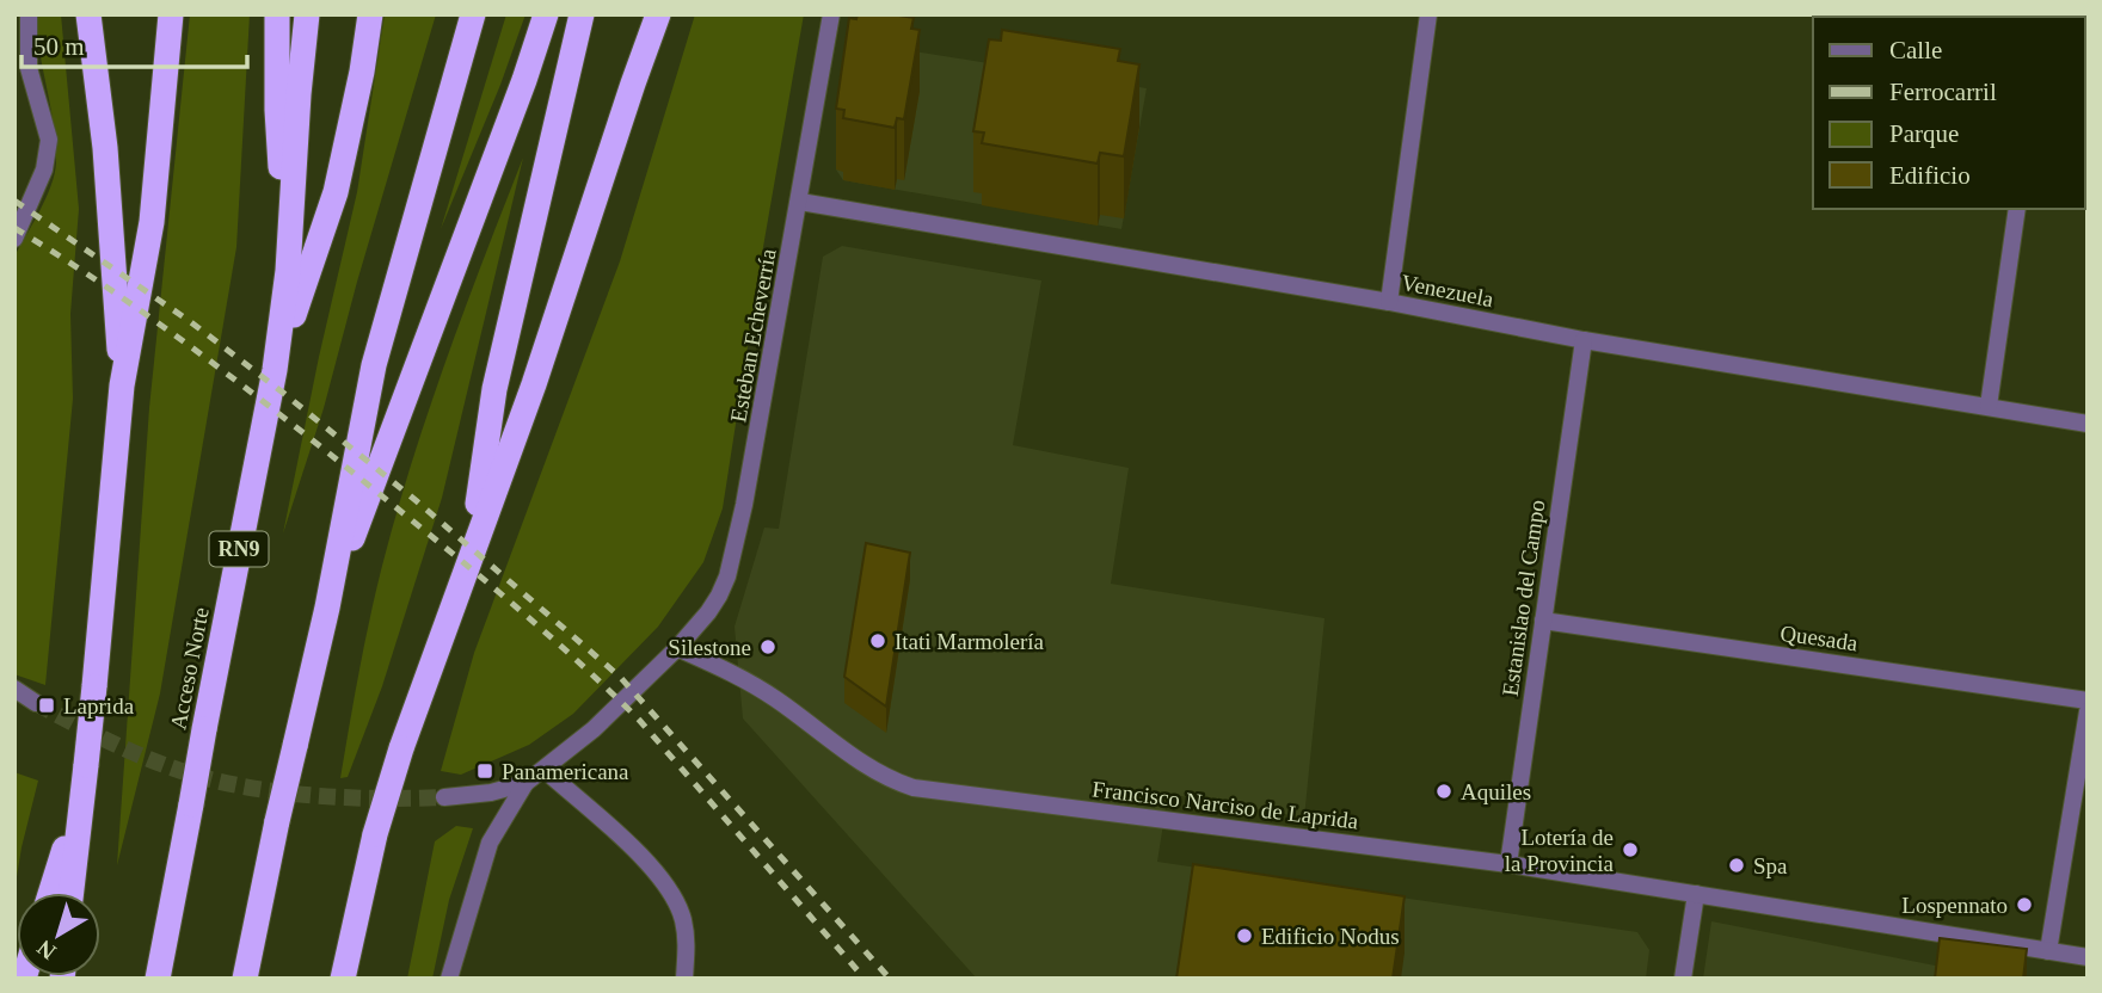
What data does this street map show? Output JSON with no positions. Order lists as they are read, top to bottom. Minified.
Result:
{"streets":{"highway":["RN9","Acceso Norte"],"street":["Venezuela","Esteban Echeverría","Estanislao del Campo","Quesada","Francisco Narciso de Laprida"]},"crossings":[["Venezuela","Esteban Echeverría"],["Venezuela","Estanislao del Campo"],["Esteban Echeverría","Francisco Narciso de Laprida"],["Estanislao del Campo","Quesada"],["Estanislao del Campo","Francisco Narciso de Laprida"]],"places":{"other":["Itati Marmolería","Silestone","Aquiles","Lotería de la Provincia","Spa","Lospennato","Edificio Nodus"],"transit":["Laprida","Panamericana"]},"legend":["Calle","Ferrocarril","Parque","Edificio"],"scale_bar":"50 m","north":"bottom left"}
